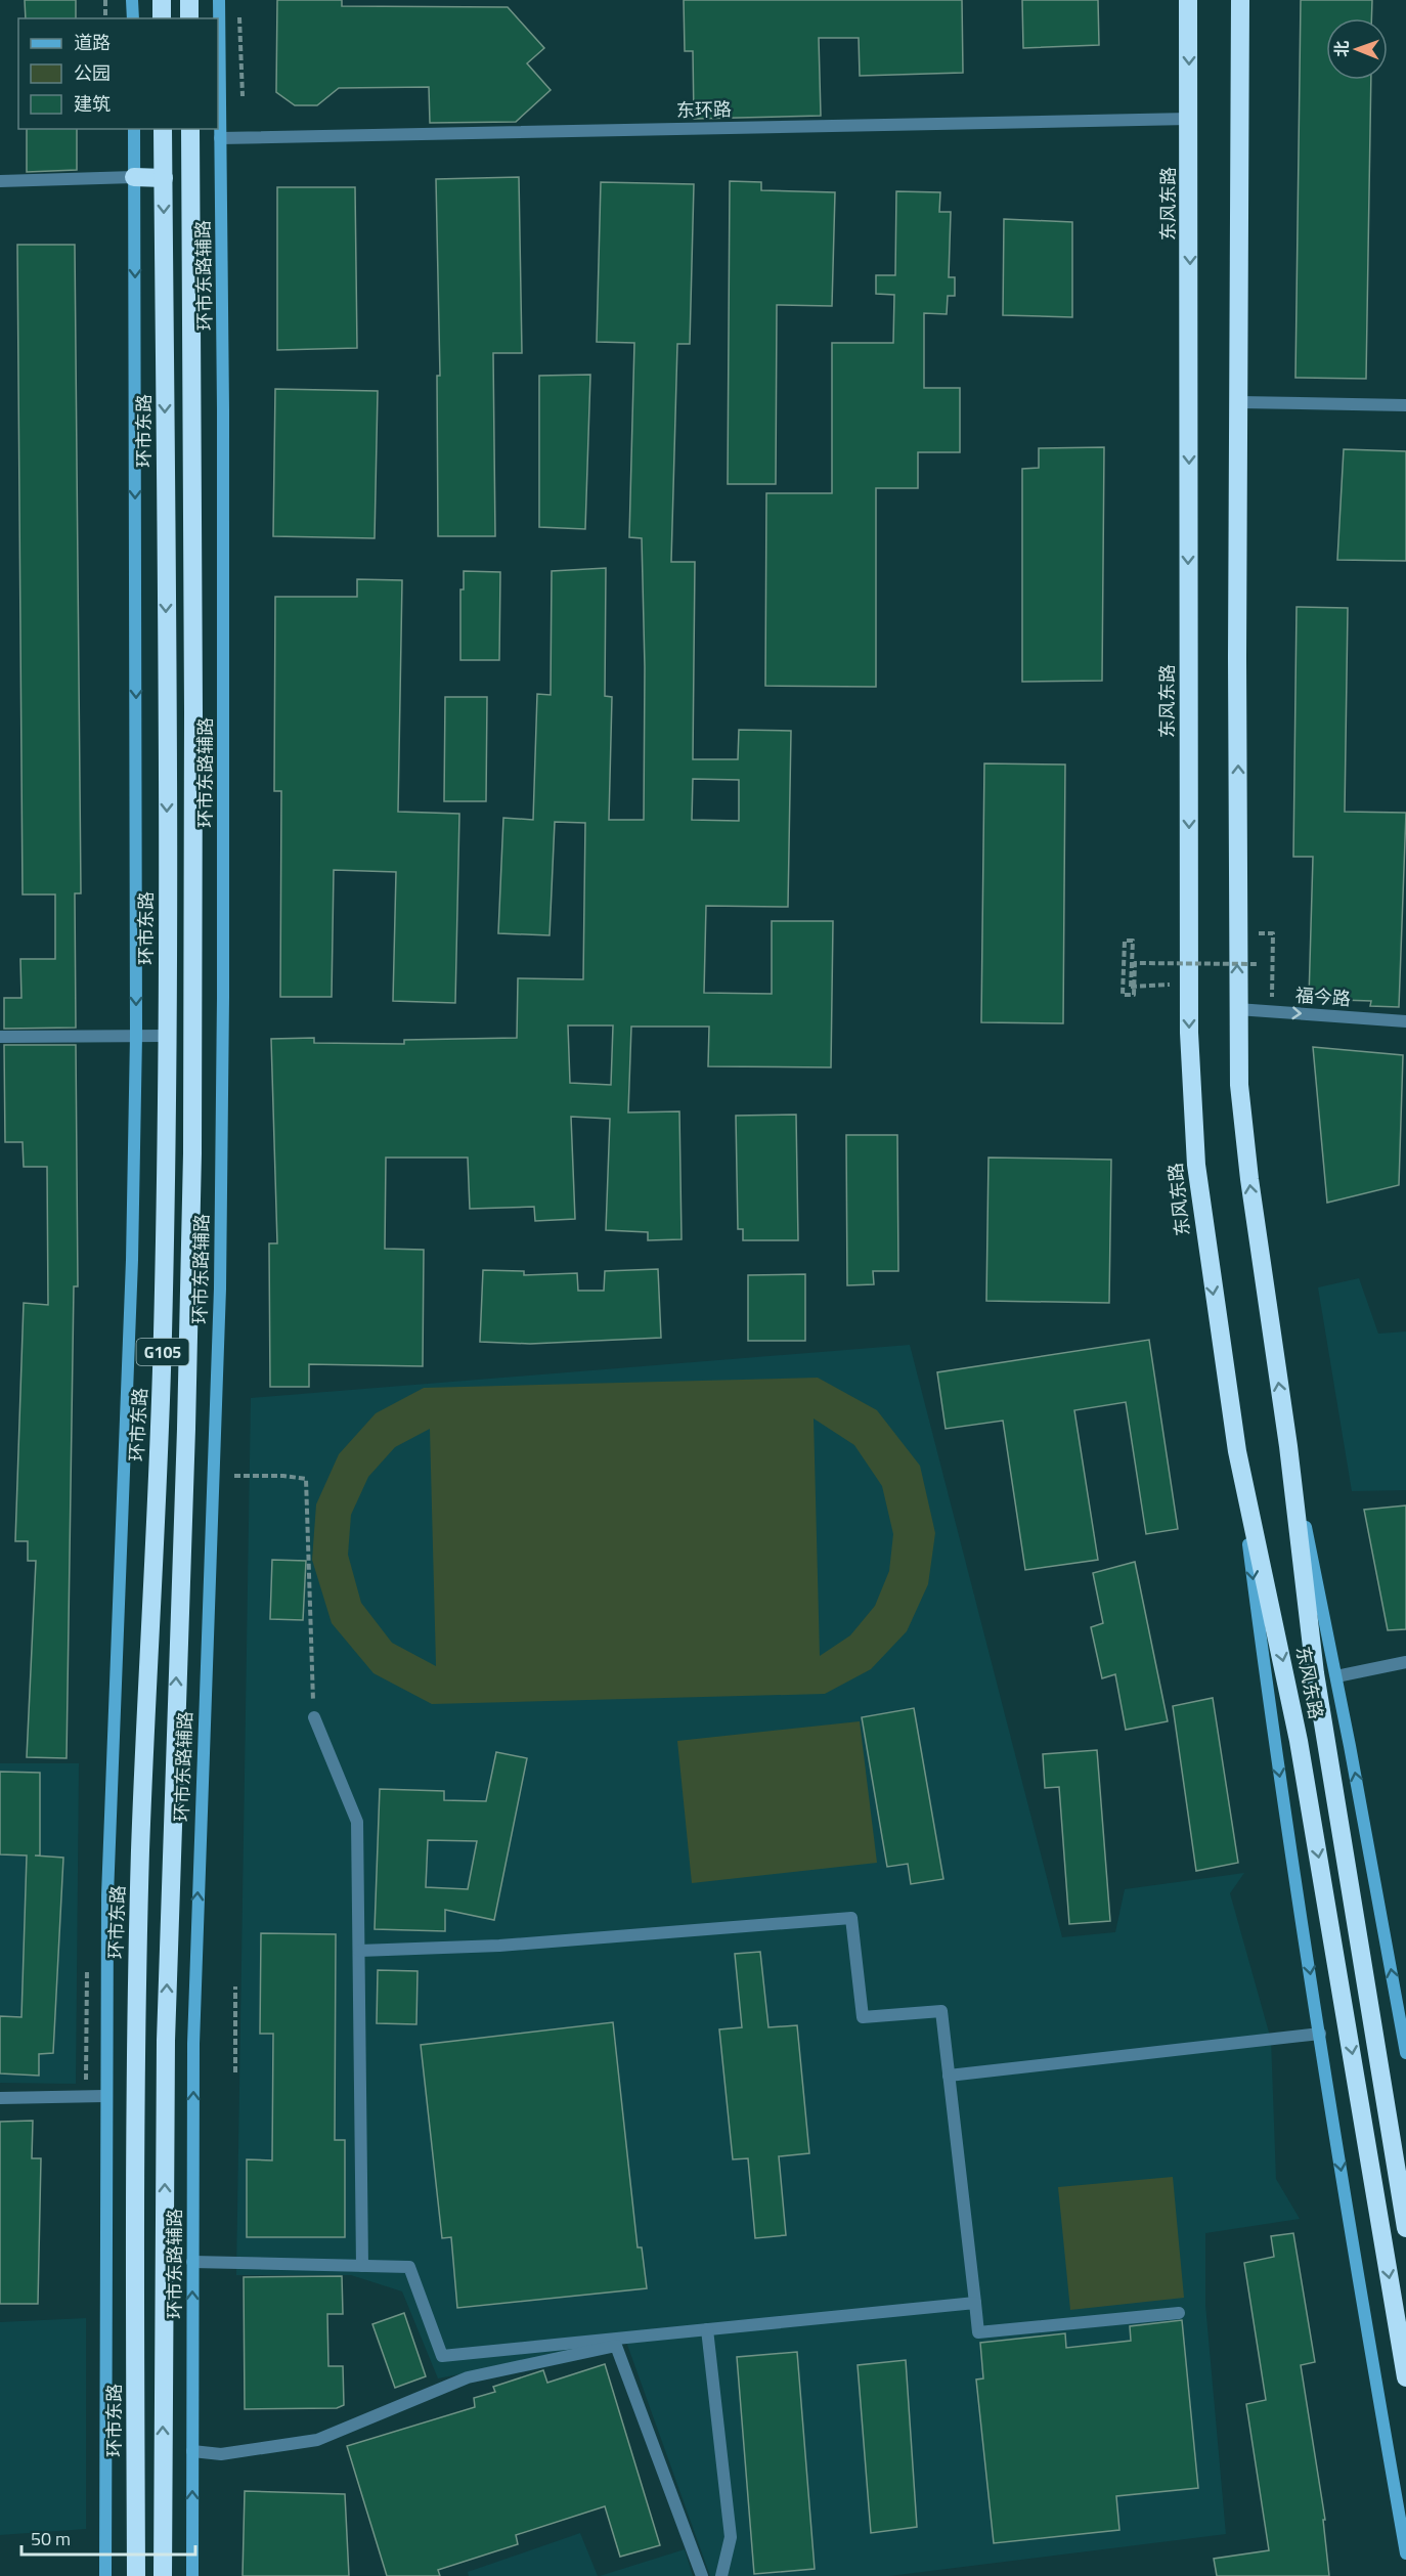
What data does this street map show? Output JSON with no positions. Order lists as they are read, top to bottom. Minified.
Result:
{"streets":{"highway":["东风东路","环市东路","G105"],"main road":["环市东路辅路"],"street":["东环路","福今路"]},"crossings":[["东环路","东风东路"],["东环路","环市东路辅路"],["东风东路","福今路"]],"one_way":["福今路"],"legend":["道路","公园","建筑"],"scale_bar":"50 m","north":"left"}
